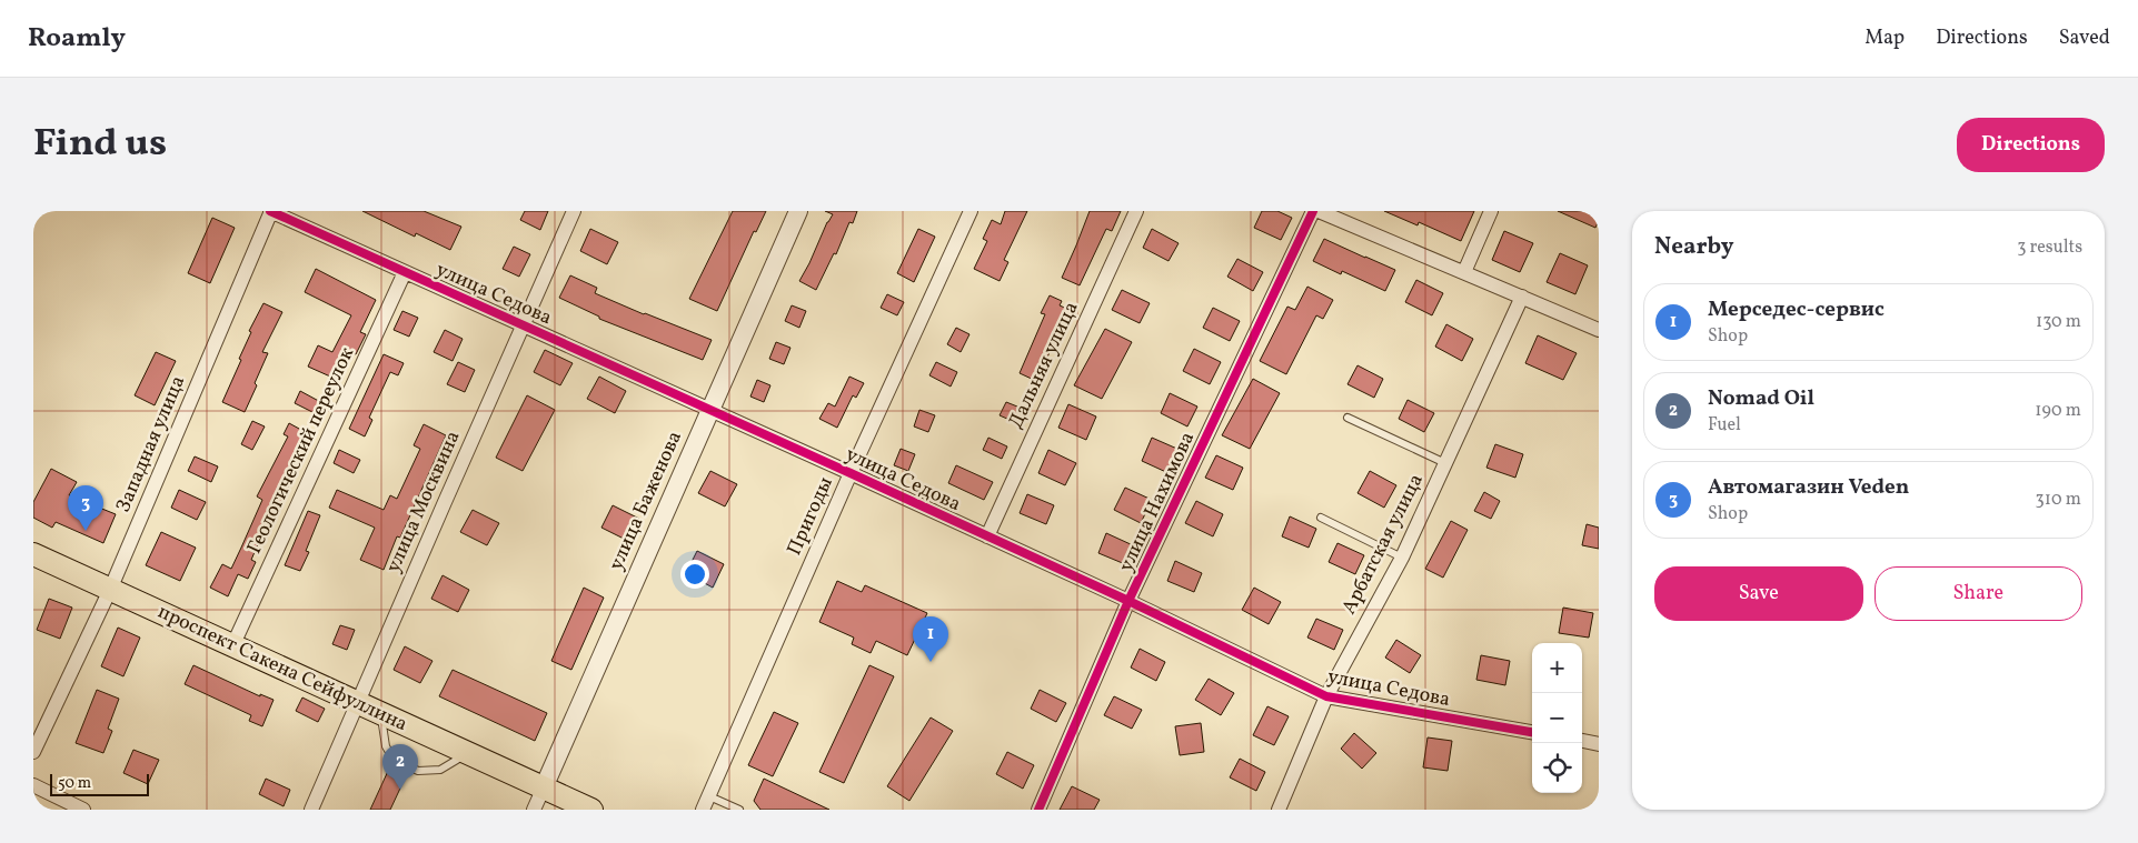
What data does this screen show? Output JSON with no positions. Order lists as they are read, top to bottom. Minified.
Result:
{"streets":{"main road":["проспект Сакена Сейфуллина"],"street":["улица Седова","Дальняя улица","Западная улица","Геологический переулок","улица Баженова","улица Москвина","улица Нахимова","Пригоды","Арбатская улица"]},"crossings":[["улица Седова","Дальняя улица"],["улица Седова","Западная улица"],["улица Седова","Геологический переулок"],["улица Седова","улица Баженова"],["улица Седова","улица Москвина"],["улица Седова","улица Нахимова"],["улица Седова","Пригоды"],["улица Седова","Арбатская улица"],["Западная улица","проспект Сакена Сейфуллина"],["Геологический переулок","проспект Сакена Сейфуллина"],["улица Баженова","проспект Сакена Сейфуллина"],["улица Москвина","проспект Сакена Сейфуллина"]],"scale_bar":"50 m","page":{"header":"Roamly","nav":["Map","Directions","Saved"],"title":"Find us","buttons":["Directions",["Save","Share"]],"heading":["Nearby","3 results"],"list":[{"mark":"1","name":"Мерседес-сервис","note":"Shop","value":"130 m"},{"mark":"2","name":"Nomad Oil","note":"Fuel","value":"190 m"},{"mark":"3","name":"Автомагазин Veden","note":"Shop","value":"310 m"}],"pins":["3","1","2"],"map_buttons":["+","−"],"scale":"50 m"}}
